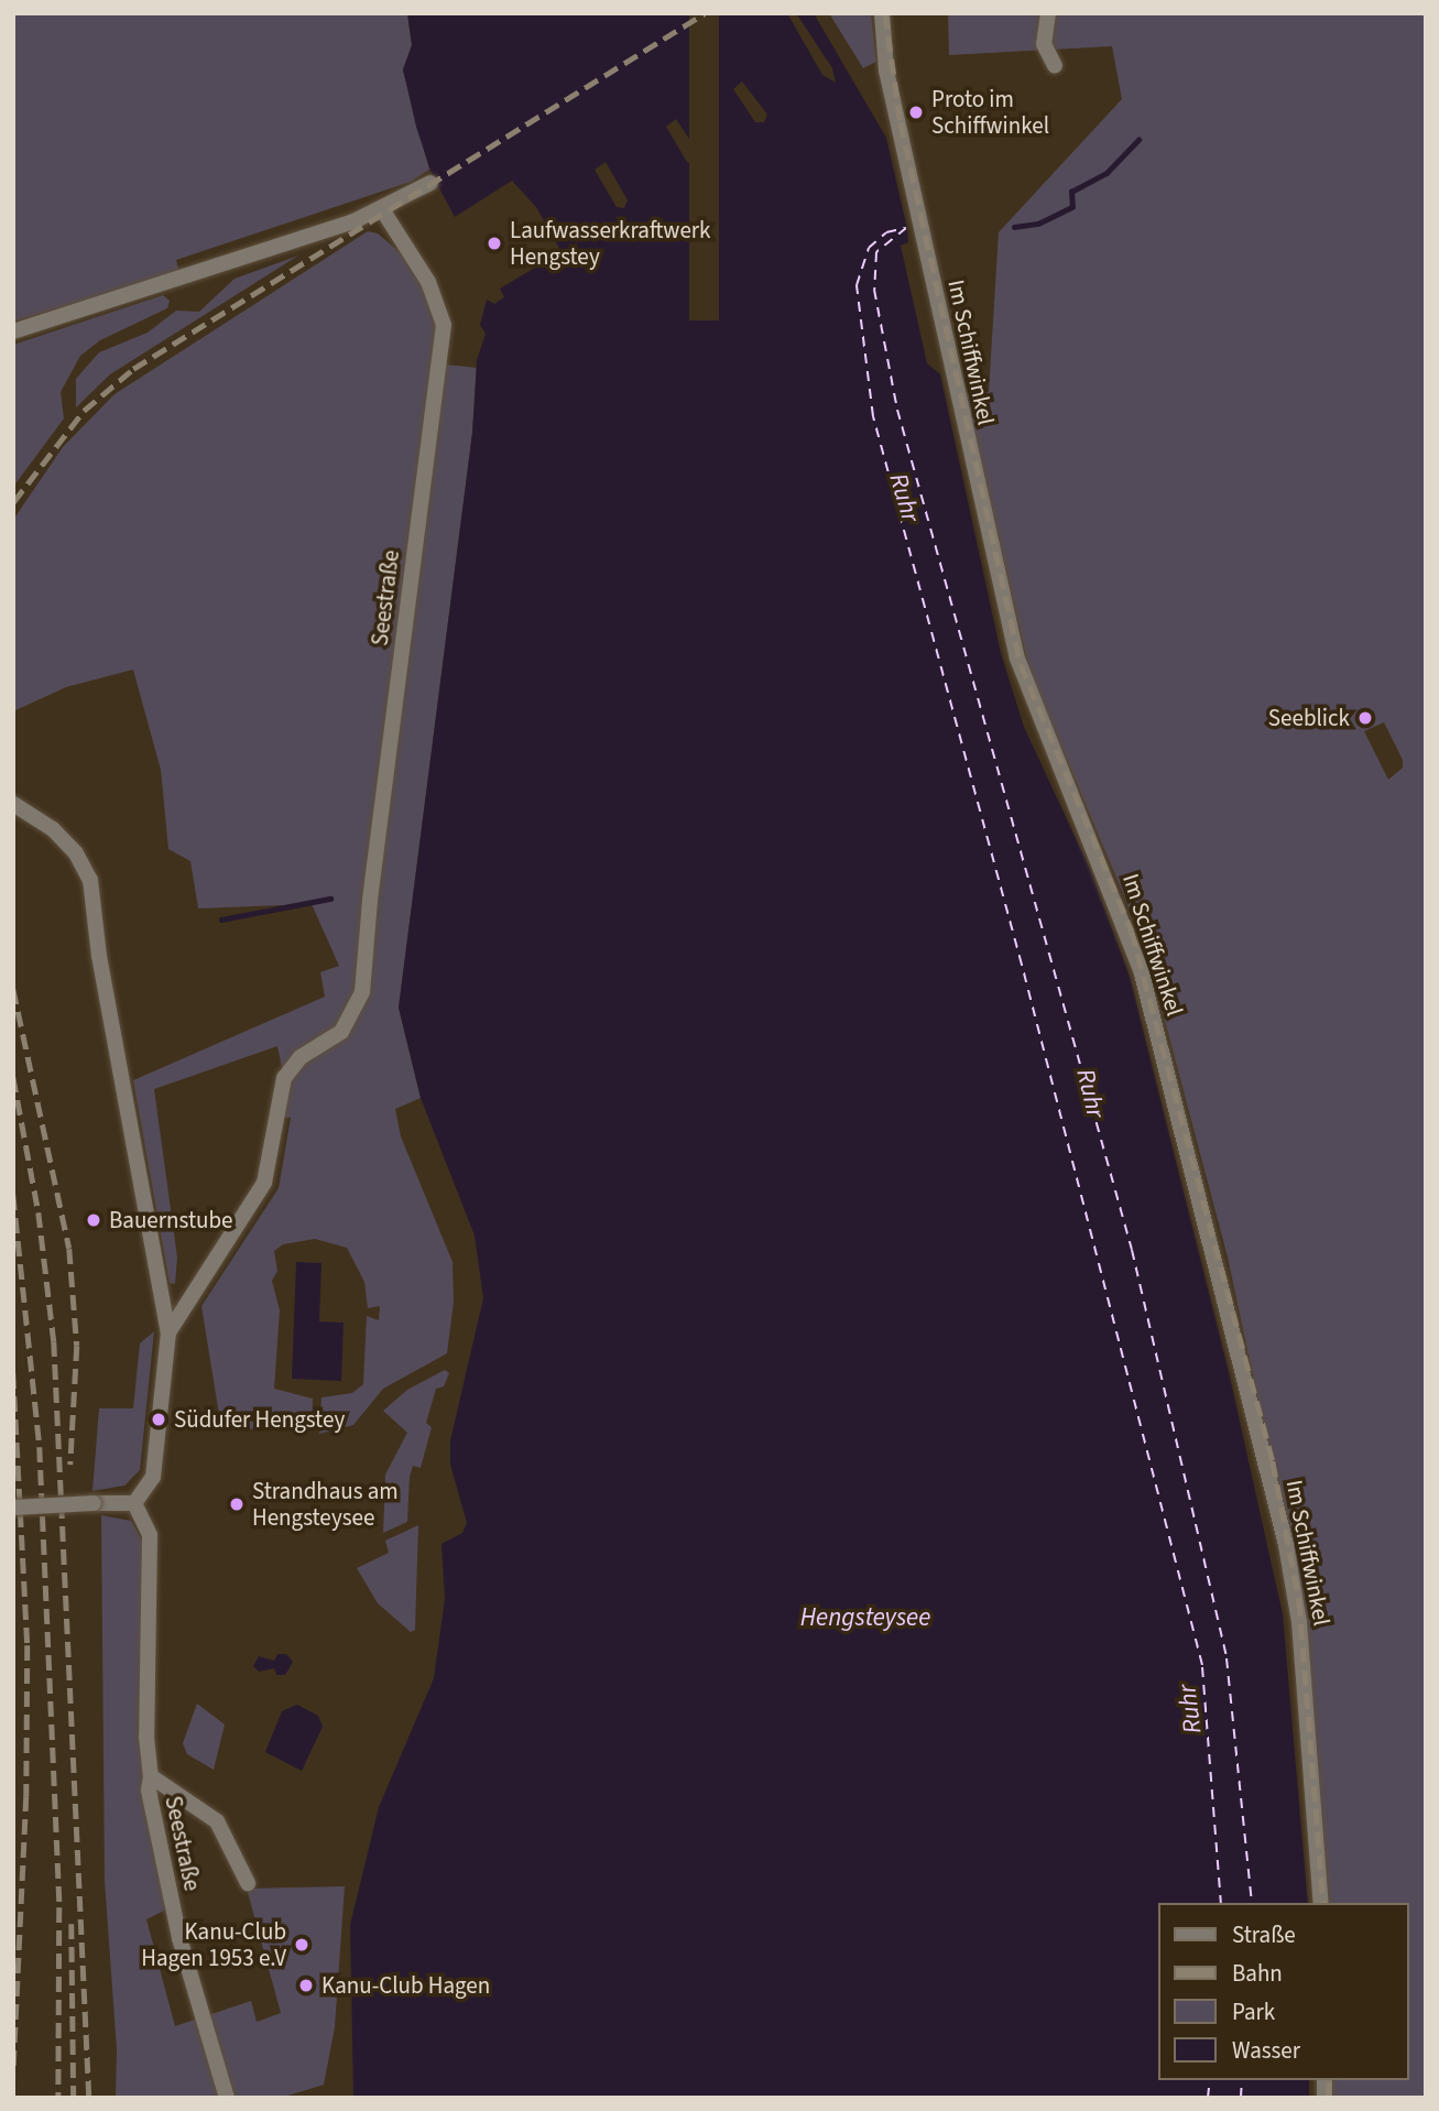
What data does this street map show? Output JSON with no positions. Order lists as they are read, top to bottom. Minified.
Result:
{"streets":{"street":["Im Schiffwinkel","Seestraße"]},"water":["Ruhr","Hengsteysee"],"places":["Proto im Schiffwinkel","Laufwasserkraftwerk Hengstey","Seeblick","Bauernstube","Südufer Hengstey","Strandhaus am Hengsteysee","Kanu-Club Hagen 1953 e.V","Kanu-Club Hagen"],"legend":["Straße","Bahn","Park","Wasser"]}
